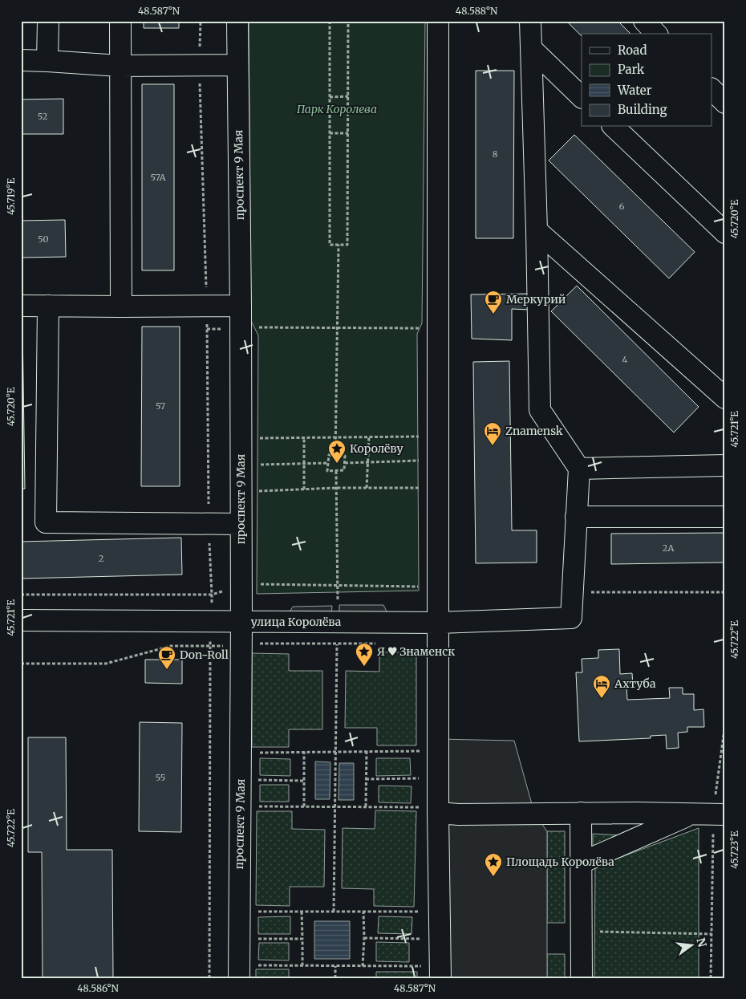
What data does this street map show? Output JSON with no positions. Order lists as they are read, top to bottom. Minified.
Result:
{"streets":{"street":["проспект 9 Мая","улица Королёва"]},"crossings":[["проспект 9 Мая","улица Королёва"]],"parks":["Парк Королева"],"places":{"cafe":["Меркурий","Don-Roll"],"hotel":["Znamensk","Ахтуба"],"place":["Королёву","Я ♥ Знаменск","Площадь Королёва"]},"house_numbers":["52","8","57А","6","50","4","57","2А","2","55"],"legend":["Road","Park","Water","Building"],"north":"right","coordinates":["48.587°N","48.588°N","45.719°E","45.720°E","45.721°E","45.722°E","45.723°E","48.586°N"]}
